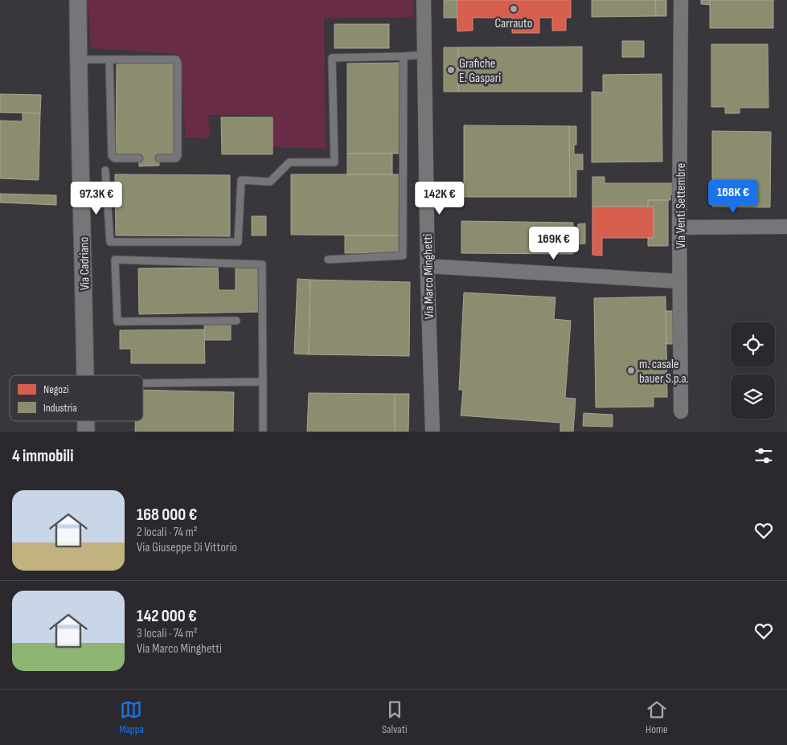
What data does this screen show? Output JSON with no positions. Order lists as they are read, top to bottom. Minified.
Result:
{"streets":{"street":["Via Venti Settembre","Via Cadriano","Via Marco Minghetti"]},"places":["Carrauto","Grafiche E. Gaspari","m. casale bauer S.p.a."],"legend":["Negozi","Industria"],"page":{"price":["168K €","97.3K €","142K €","169K €"],"heading":"4 immobili","list":[{"name":"168 000 €","note":"2 locali · 74 m² · Via Giuseppe Di Vittorio"},{"name":"142 000 €","note":"3 locali · 74 m² · Via Marco Minghetti"}],"tabs":["Mappa","Salvati","Home"]}}
